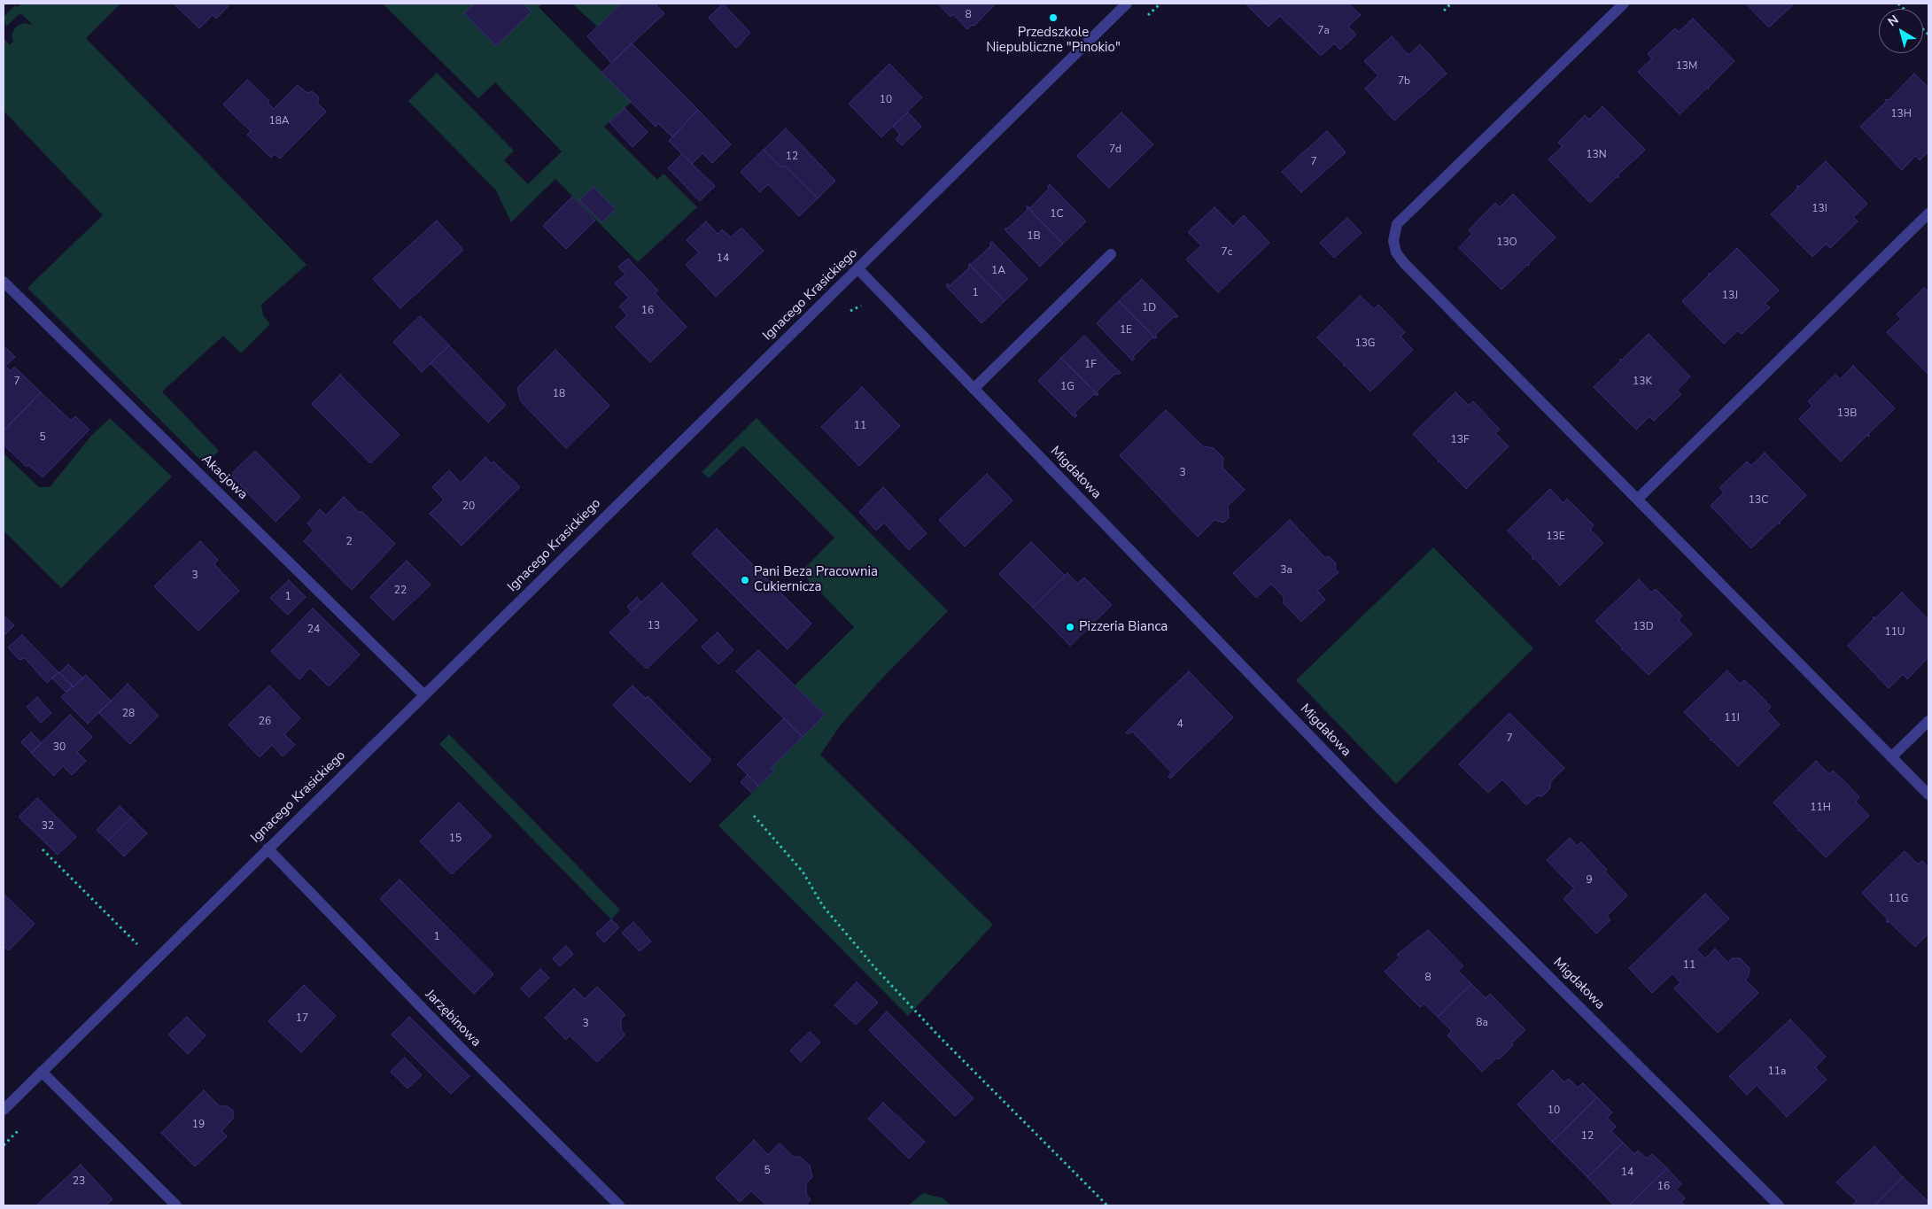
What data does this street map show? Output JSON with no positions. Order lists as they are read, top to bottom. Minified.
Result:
{"streets":{"street":["Ignacego Krasickiego","Migdałowa","Akacjowa","Jarzębinowa"]},"crossings":[["Ignacego Krasickiego","Migdałowa"],["Ignacego Krasickiego","Akacjowa"],["Ignacego Krasickiego","Jarzębinowa"]],"places":["Przedszkole Niepubliczne \"Pinokio\"","Pani Beza Pracownia Cukiernicza","Pizzeria Bianca"],"house_numbers":["8","7a","13M","7b","10","13H","18A","7d","13N","12","7","13I","1C","1B","13O","7c","14","1A","1","13J","1D","16","1E","13G","1F","7","13K","1G","18","13B","11","5","13F","3","13C","20","13E","2","3a","3","22","1","13","13D","24","11U","28","11I","26","4","7","30","11H","32","15","9","11G","1","11","8","17","8a","3","11a","10","19","12","5","14","23","16"],"north":"top left"}
